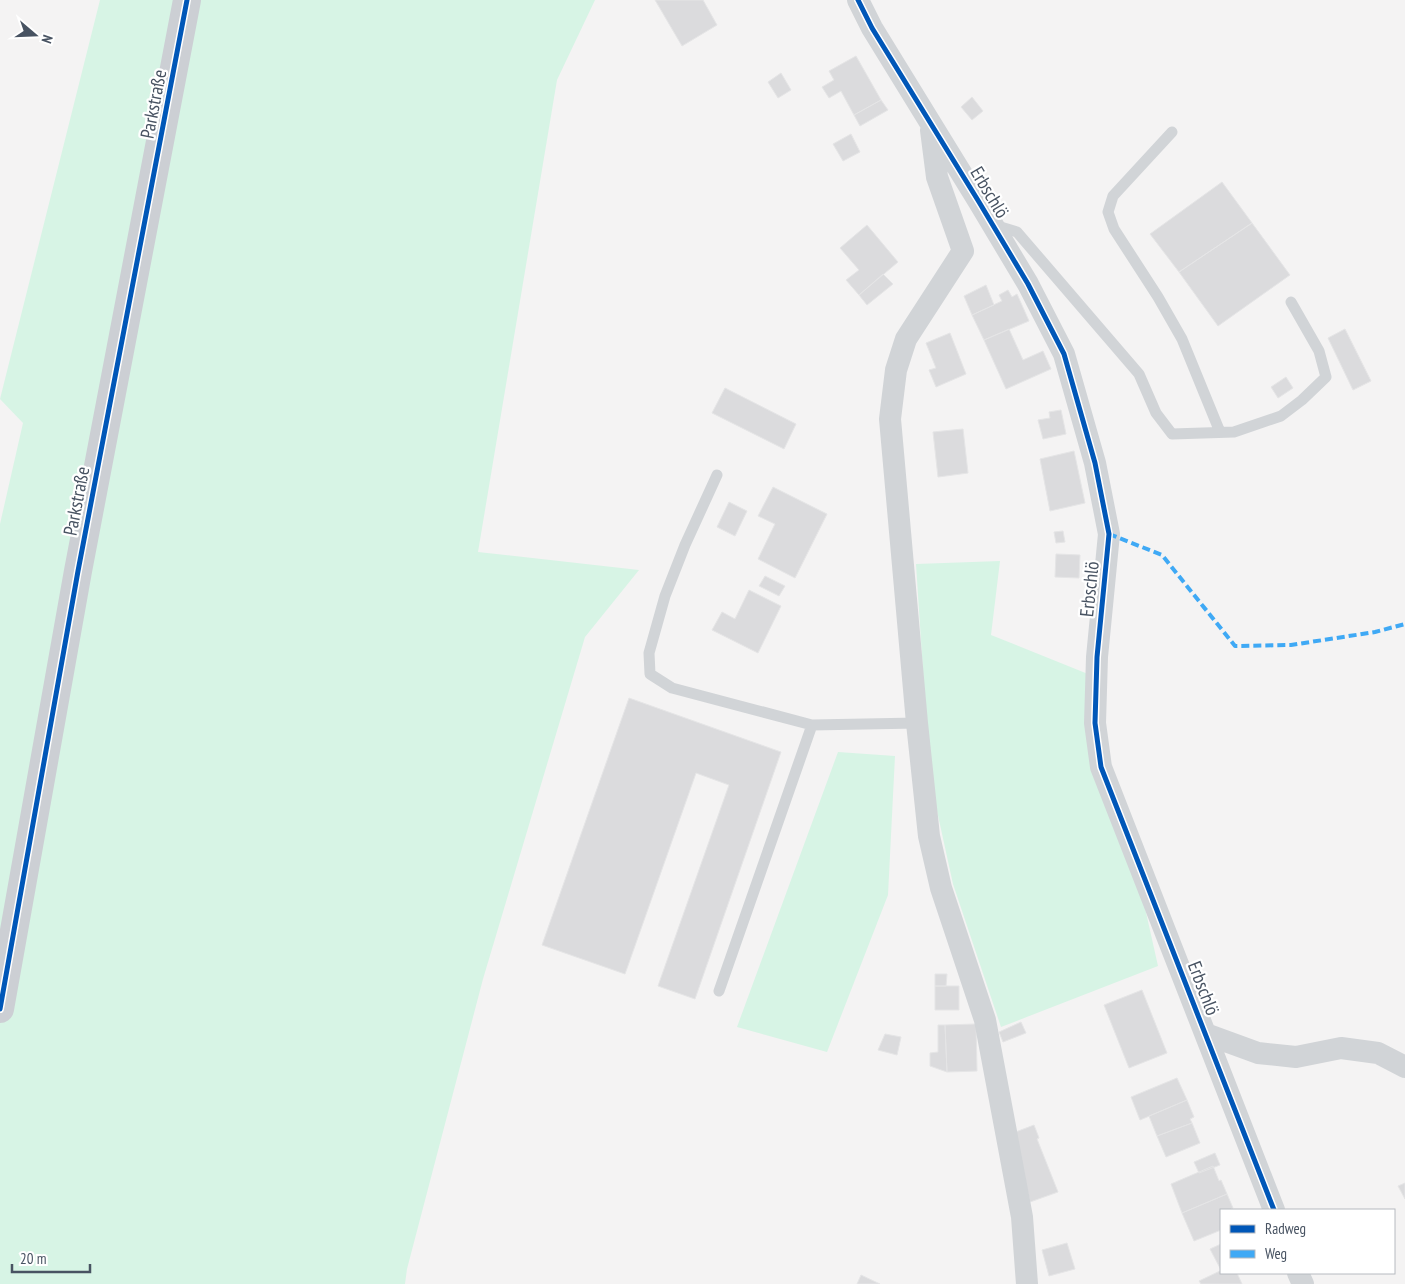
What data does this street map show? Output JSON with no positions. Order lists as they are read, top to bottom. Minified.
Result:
{"streets":{"main road":["Parkstraße"],"street":["Erbschlö"]},"legend":["Radweg","Weg"],"scale_bar":"20 m","north":"right"}
